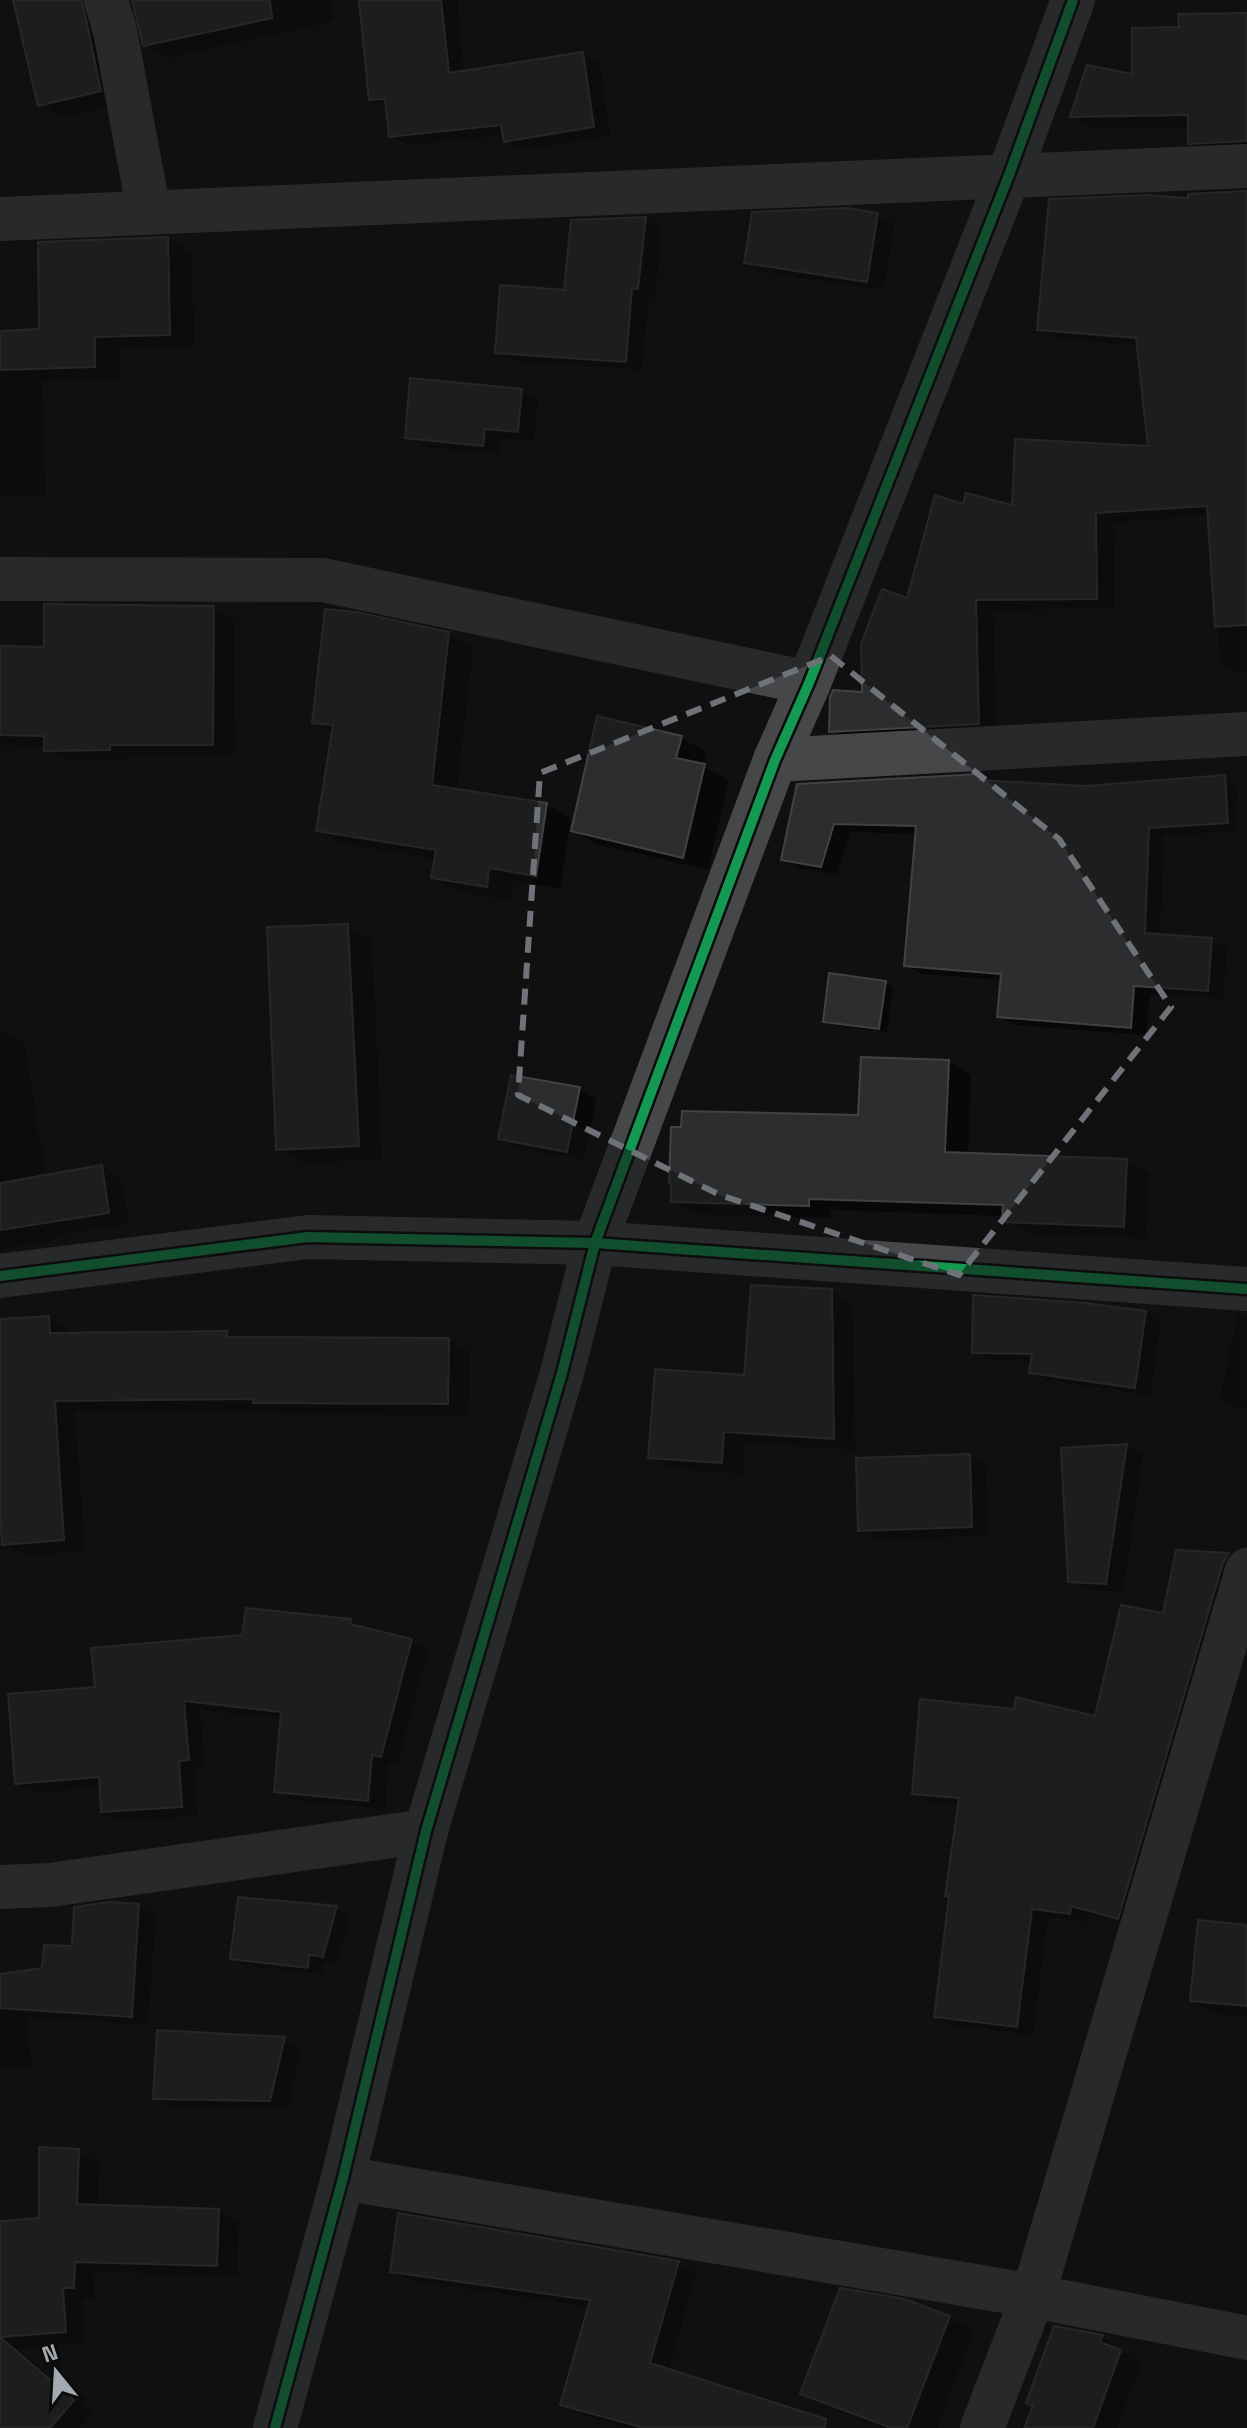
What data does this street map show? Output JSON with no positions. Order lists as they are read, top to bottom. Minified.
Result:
{"north":"top"}
